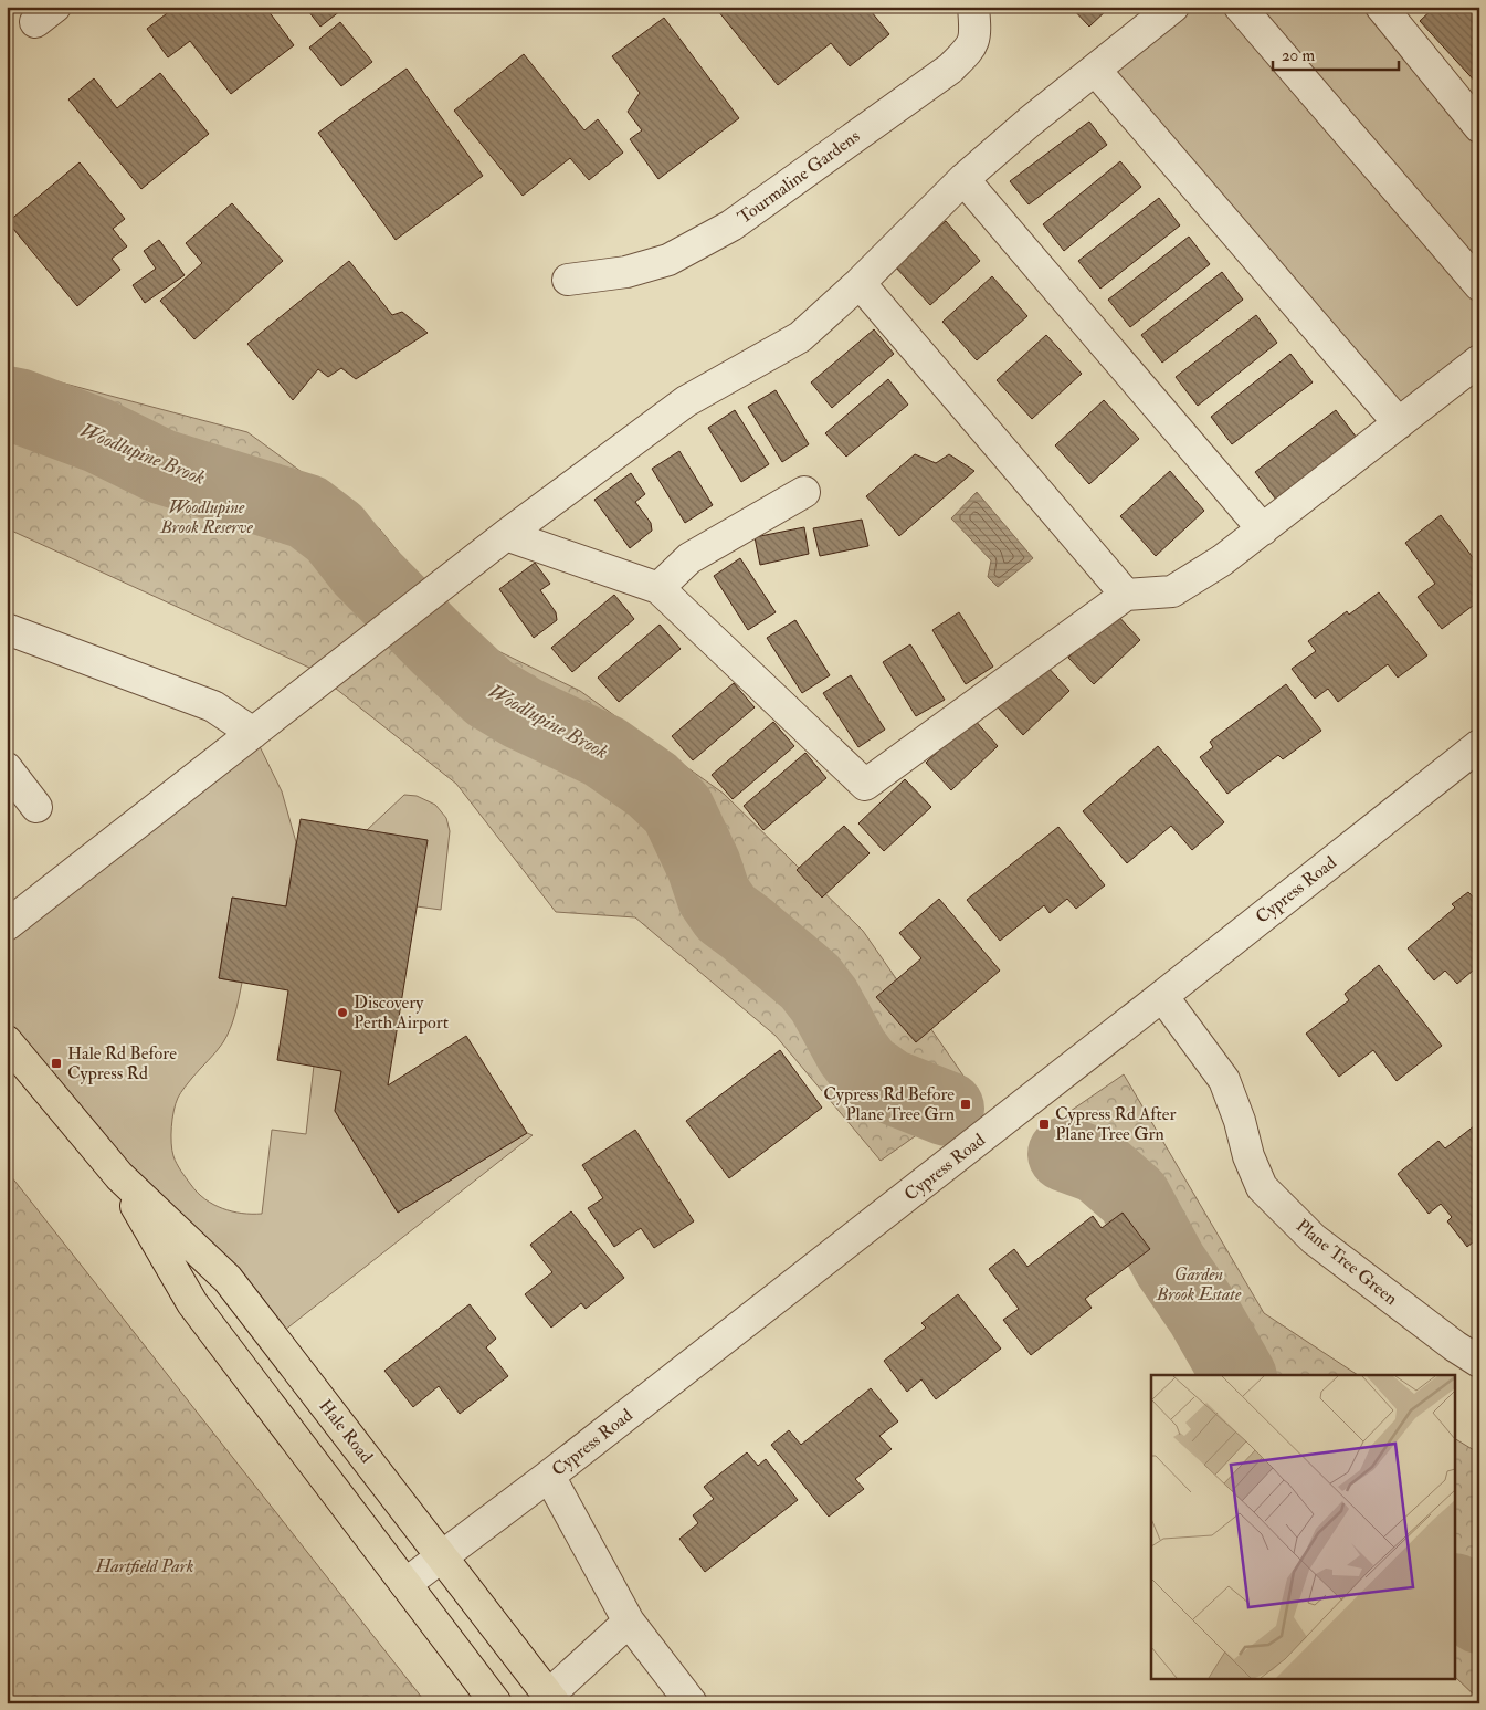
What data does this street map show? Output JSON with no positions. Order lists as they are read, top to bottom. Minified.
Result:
{"streets":{"main road":["Hale Road"],"street":["Tourmaline Gardens","Cypress Road","Plane Tree Green"]},"crossings":[["Cypress Road","Plane Tree Green"],["Cypress Road","Hale Road"]],"water":["Woodlupine Brook"],"parks":["Woodlupine Brook Reserve","Garden Brook Estate","Hartfield Park"],"places":{"other":["Discovery Perth Airport"],"transit":["Hale Rd Before Cypress Rd","Cypress Rd Before Plane Tree Grn","Cypress Rd After Plane Tree Grn"]},"scale_bar":"20 m"}
